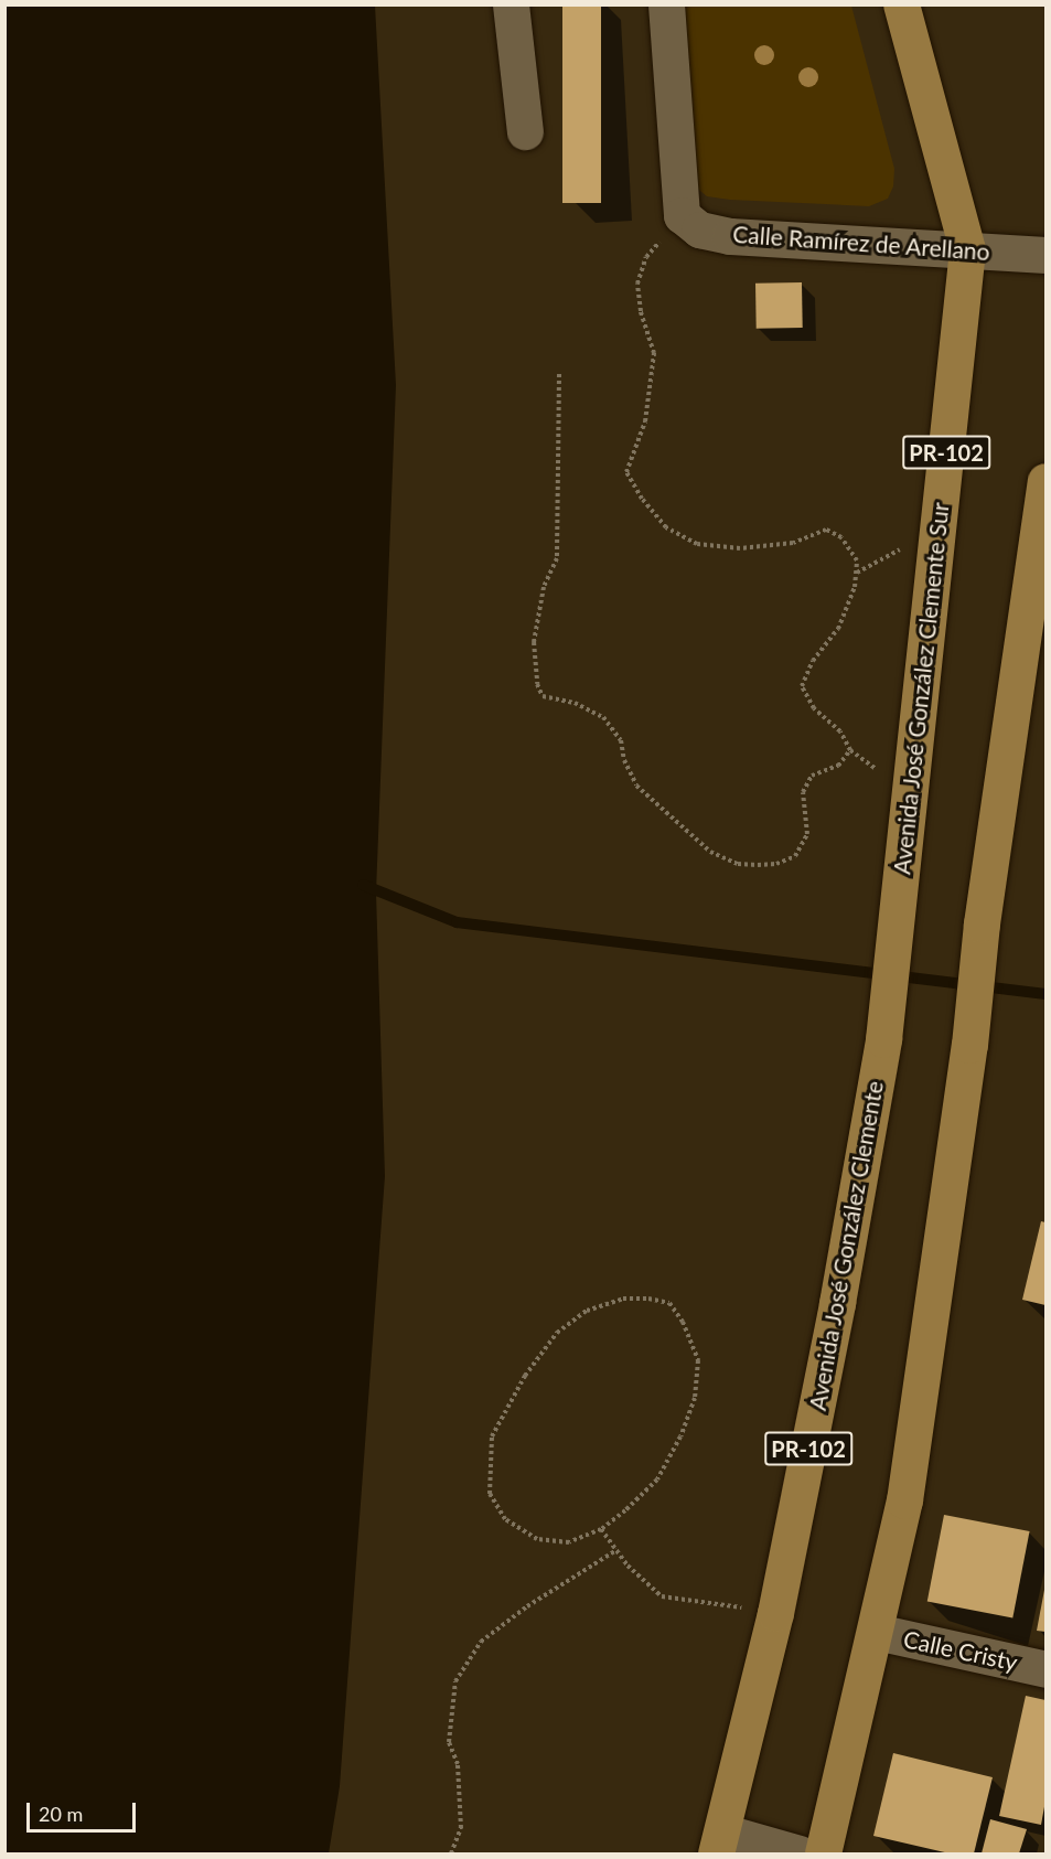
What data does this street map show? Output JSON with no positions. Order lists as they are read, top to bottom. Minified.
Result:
{"streets":{"main road":["PR-102","Avenida José González Clemente Sur","Avenida José González Clemente"],"street":["Calle Ramírez de Arellano","Calle Cristy"]},"crossings":[["Calle Ramírez de Arellano","Avenida José González Clemente Sur"],["Avenida José González Clemente Sur","Avenida José González Clemente"]],"scale_bar":"20 m"}
